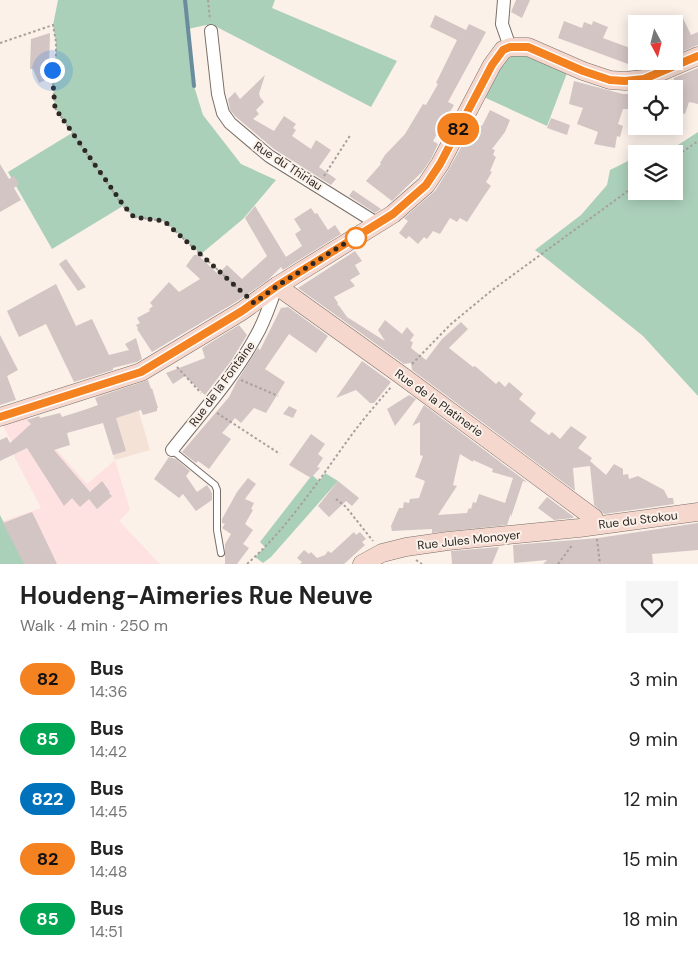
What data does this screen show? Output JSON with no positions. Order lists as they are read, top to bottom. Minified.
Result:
{"streets":{"street":["Rue du Thiriau","Rue de la Fontaine","Rue de la Platinerie","Rue du Stokou","Rue Jules Monoyer"]},"crossings":[["Rue de la Fontaine","Rue de la Platinerie"],["Rue de la Platinerie","Rue du Stokou"],["Rue de la Platinerie","Rue Jules Monoyer"],["Rue du Stokou","Rue Jules Monoyer"]],"lines":["bus line 82"],"north":"bottom","page":{"on_map":"82","heading":["Houdeng-Aimeries Rue Neuve","Walk · 4 min · 250 m"],"list":[{"mark":"82","name":"Bus","note":"14:36","value":"3 min"},{"mark":"85","name":"Bus","note":"14:42","value":"9 min"},{"mark":"822","name":"Bus","note":"14:45","value":"12 min"},{"mark":"82","name":"Bus","note":"14:48","value":"15 min"},{"mark":"85","name":"Bus","note":"14:51","value":"18 min"}]}}
